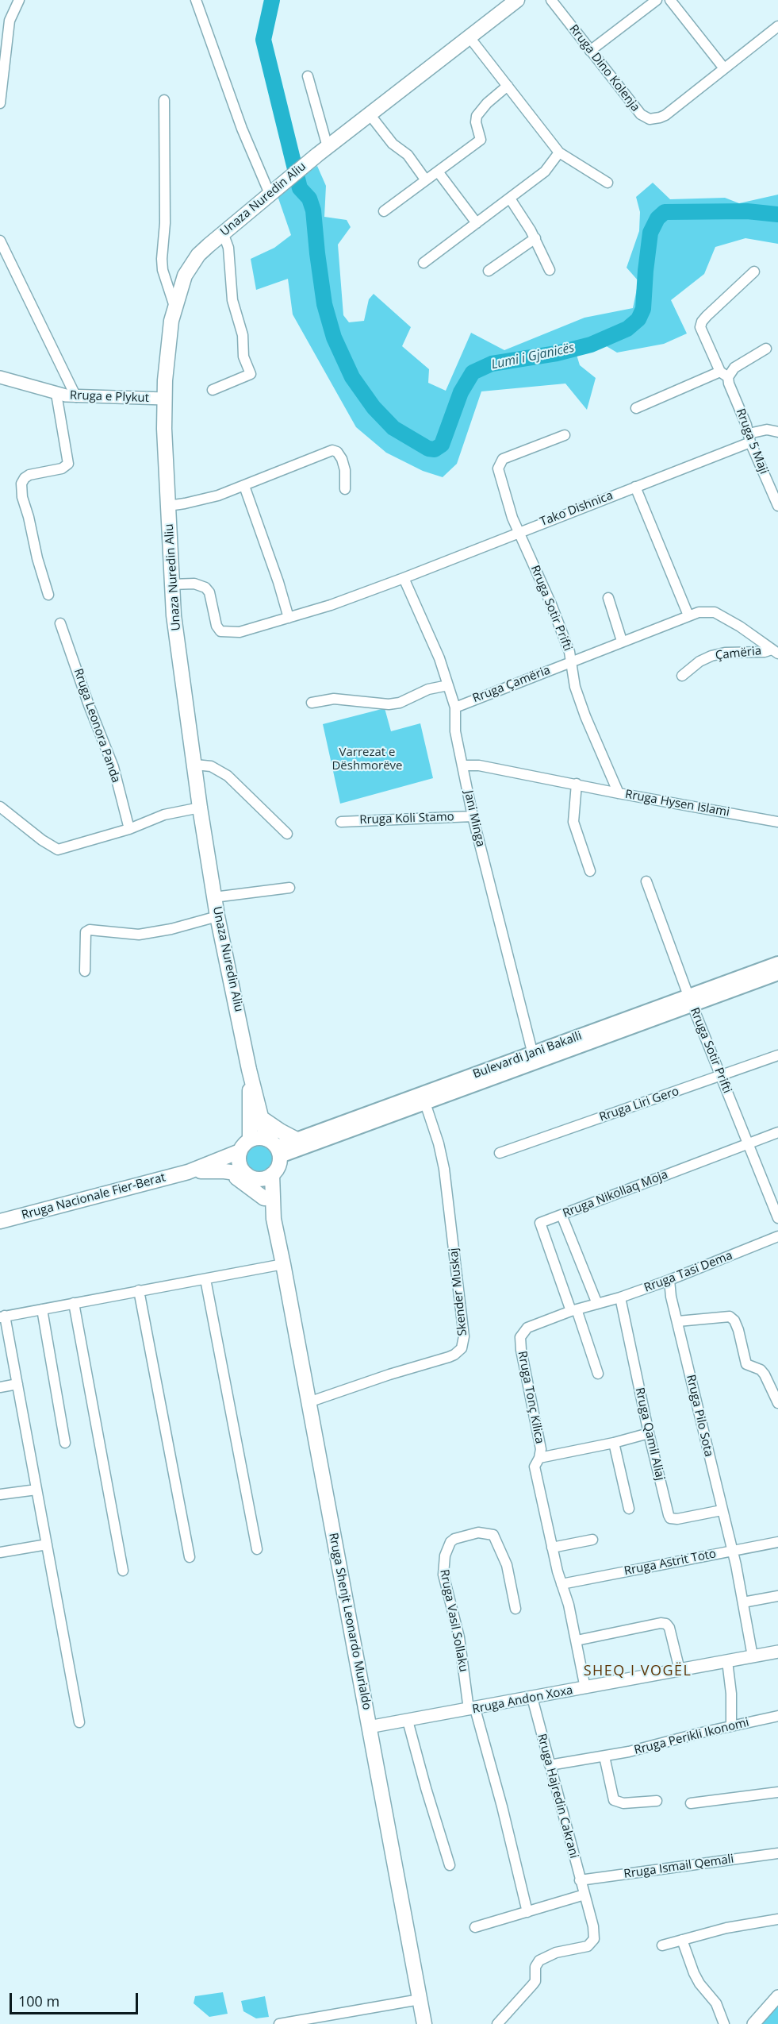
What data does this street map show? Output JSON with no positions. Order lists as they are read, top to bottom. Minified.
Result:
{"streets":{"main road":["Unaza Nuredin Aliu","Bulevardi Jani Bakalli","Rruga Nacionale Fier-Berat","Rruga Shenjt Leonardo Murialdo"],"street":["Rruga Dino Kolenja","Rruga e Plykut","Rruga 5 Maji","Tako Dishnica","Rruga Sotir Prifti","Çamëria","Rruga Çamëria","Rruga Leonora Panda","Rruga Hysen Islami","Rruga Koli Stamo","Jani Minga","Rruga Liri Gero","Rruga Nikollaq Moja","Rruga Tasi Dema","Skender Muskaj","Rruga Tonç Kilica","Rruga Pilo Sota","Rruga Qamil Aliaj","Rruga Astrit Toto","Rruga Vasil Sollaku","Rruga Andon Xoxa","Rruga Perikli Ikonomi","Rruga Hajredin Cakrani","Rruga Ismail Qemali"]},"crossings":[["Unaza Nuredin Aliu","Rruga e Plykut"],["Unaza Nuredin Aliu","Tako Dishnica"],["Unaza Nuredin Aliu","Bulevardi Jani Bakalli"],["Unaza Nuredin Aliu","Rruga Nacionale Fier-Berat"],["Unaza Nuredin Aliu","Rruga Shenjt Leonardo Murialdo"],["Rruga 5 Maji","Tako Dishnica"],["Tako Dishnica","Rruga Sotir Prifti"],["Tako Dishnica","Jani Minga"],["Rruga Sotir Prifti","Rruga Çamëria"],["Rruga Sotir Prifti","Rruga Hysen Islami"],["Rruga Sotir Prifti","Bulevardi Jani Bakalli"],["Rruga Sotir Prifti","Rruga Liri Gero"],["Rruga Sotir Prifti","Rruga Nikollaq Moja"],["Çamëria","Rruga Çamëria"],["Rruga Çamëria","Jani Minga"],["Rruga Hysen Islami","Jani Minga"],["Rruga Koli Stamo","Jani Minga"],["Jani Minga","Bulevardi Jani Bakalli"],["Bulevardi Jani Bakalli","Rruga Nacionale Fier-Berat"],["Bulevardi Jani Bakalli","Skender Muskaj"],["Bulevardi Jani Bakalli","Rruga Shenjt Leonardo Murialdo"],["Rruga Nikollaq Moja","Rruga Tasi Dema"],["Rruga Nikollaq Moja","Rruga Tonç Kilica"],["Rruga Nacionale Fier-Berat","Rruga Shenjt Leonardo Murialdo"],["Rruga Tasi Dema","Rruga Tonç Kilica"],["Rruga Tasi Dema","Rruga Pilo Sota"],["Rruga Tasi Dema","Rruga Qamil Aliaj"],["Skender Muskaj","Rruga Shenjt Leonardo Murialdo"],["Rruga Tonç Kilica","Rruga Astrit Toto"],["Rruga Tonç Kilica","Rruga Andon Xoxa"],["Rruga Pilo Sota","Rruga Qamil Aliaj"],["Rruga Pilo Sota","Rruga Astrit Toto"],["Rruga Pilo Sota","Rruga Andon Xoxa"],["Rruga Vasil Sollaku","Rruga Andon Xoxa"],["Rruga Shenjt Leonardo Murialdo","Rruga Andon Xoxa"],["Rruga Andon Xoxa","Rruga Hajredin Cakrani"],["Rruga Perikli Ikonomi","Rruga Hajredin Cakrani"],["Rruga Hajredin Cakrani","Rruga Ismail Qemali"]],"districts":["SHEQ I VOGËL"],"water":["Lumi i Gjanicës"],"parks":["Varrezat e Dëshmorëve"],"scale_bar":"100 m"}
